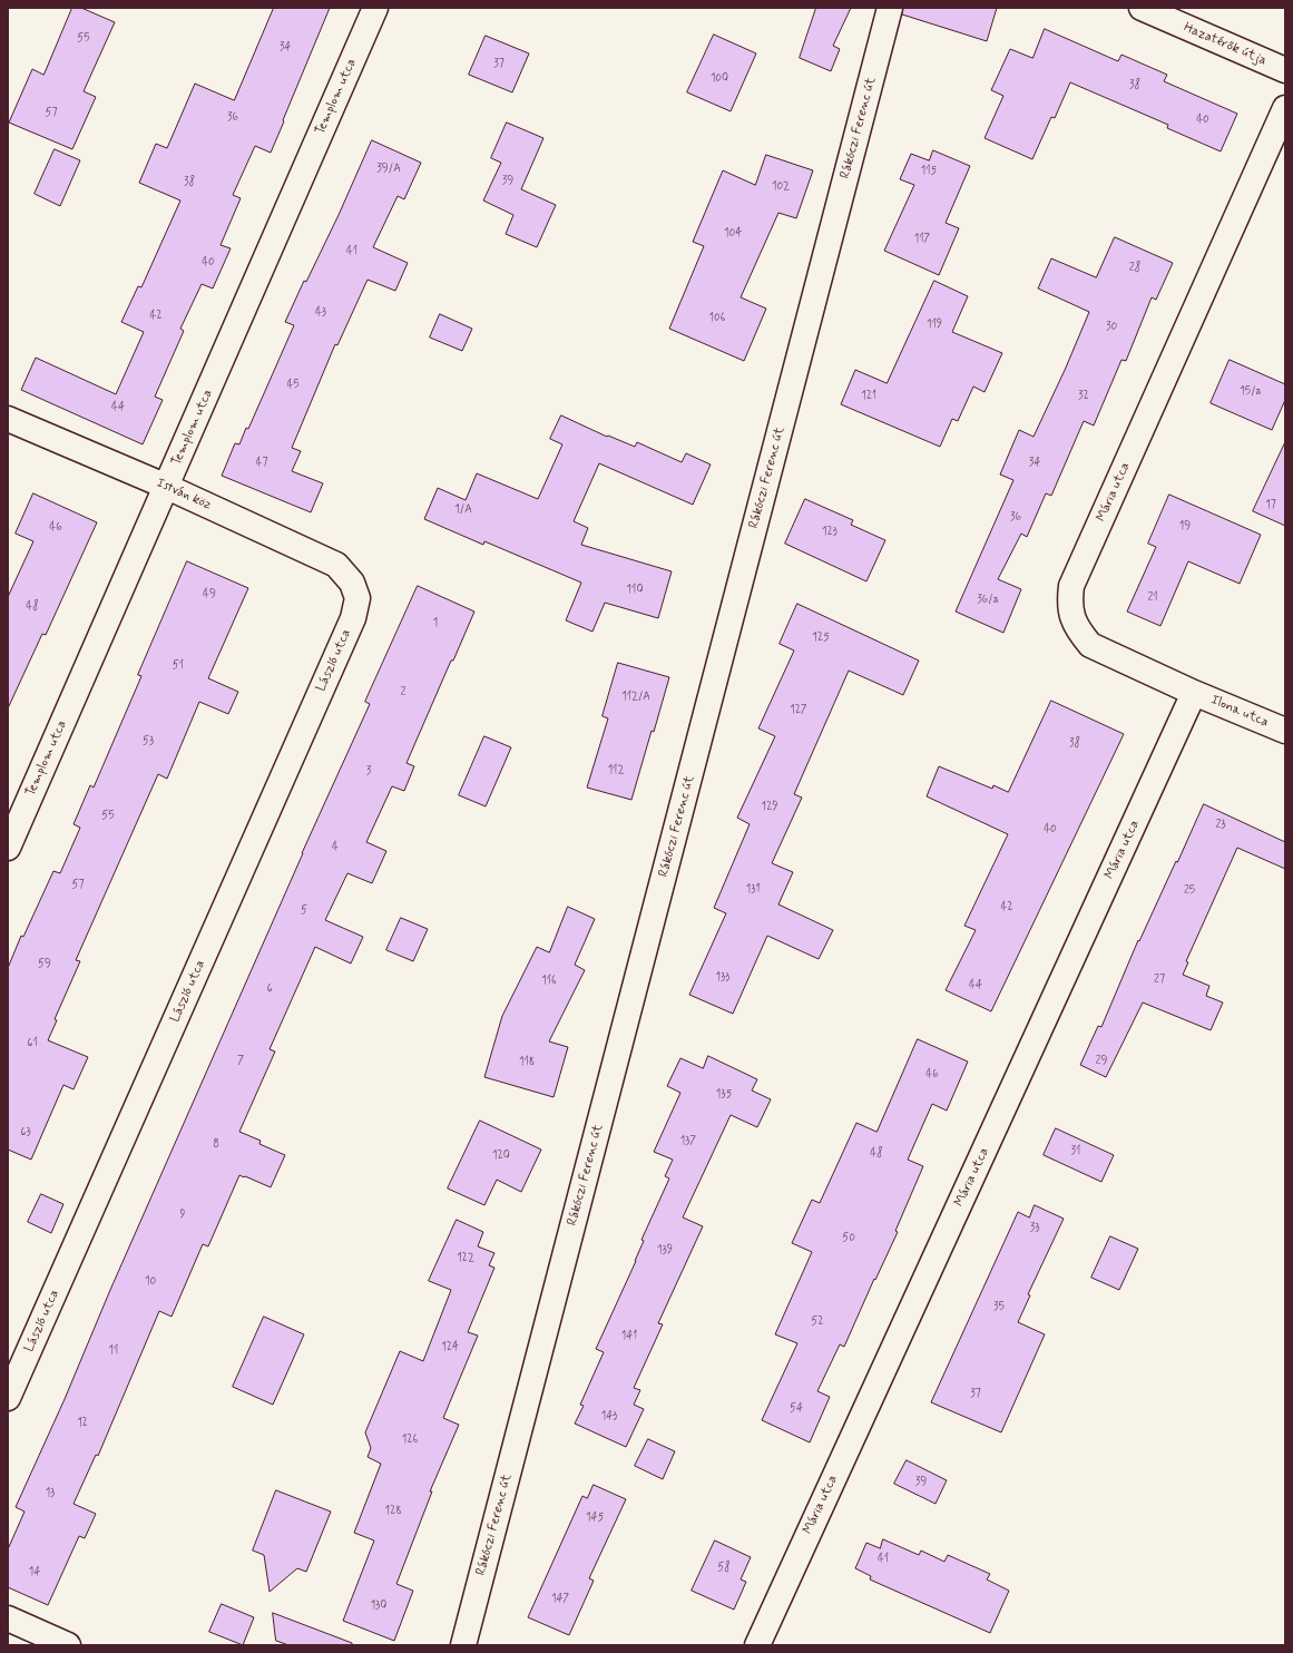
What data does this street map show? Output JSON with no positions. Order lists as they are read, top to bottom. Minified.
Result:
{"streets":{"street":["Hazatérők útja","Templom utca","Rákóczi Ferenc út","Mária utca","István köz","László utca","Ilona utca"]},"crossings":[["Templom utca","István köz"],["Mária utca","Ilona utca"],["István köz","László utca"]],"house_numbers":["55","34","37","100","38","57","36","40","39/A","115","39","38","102","104","117","41","40","28","43","42","106","119","30","45","15/a","121","32","44","47","34","17","1/A","36","19","46","123","110","49","21","36/a","48","1","125","51","2","112/A","127","53","38","112","3","129","55","23","40","4","57","131","25","42","5","59","133","27","116","44","6","61","7","29","118","46","135","63","137","8","31","48","120","9","33","50","139","122","10","35","52","141","124","11","37","54","143","12","126","39","13","128","145","41","58","14","147","130"]}
